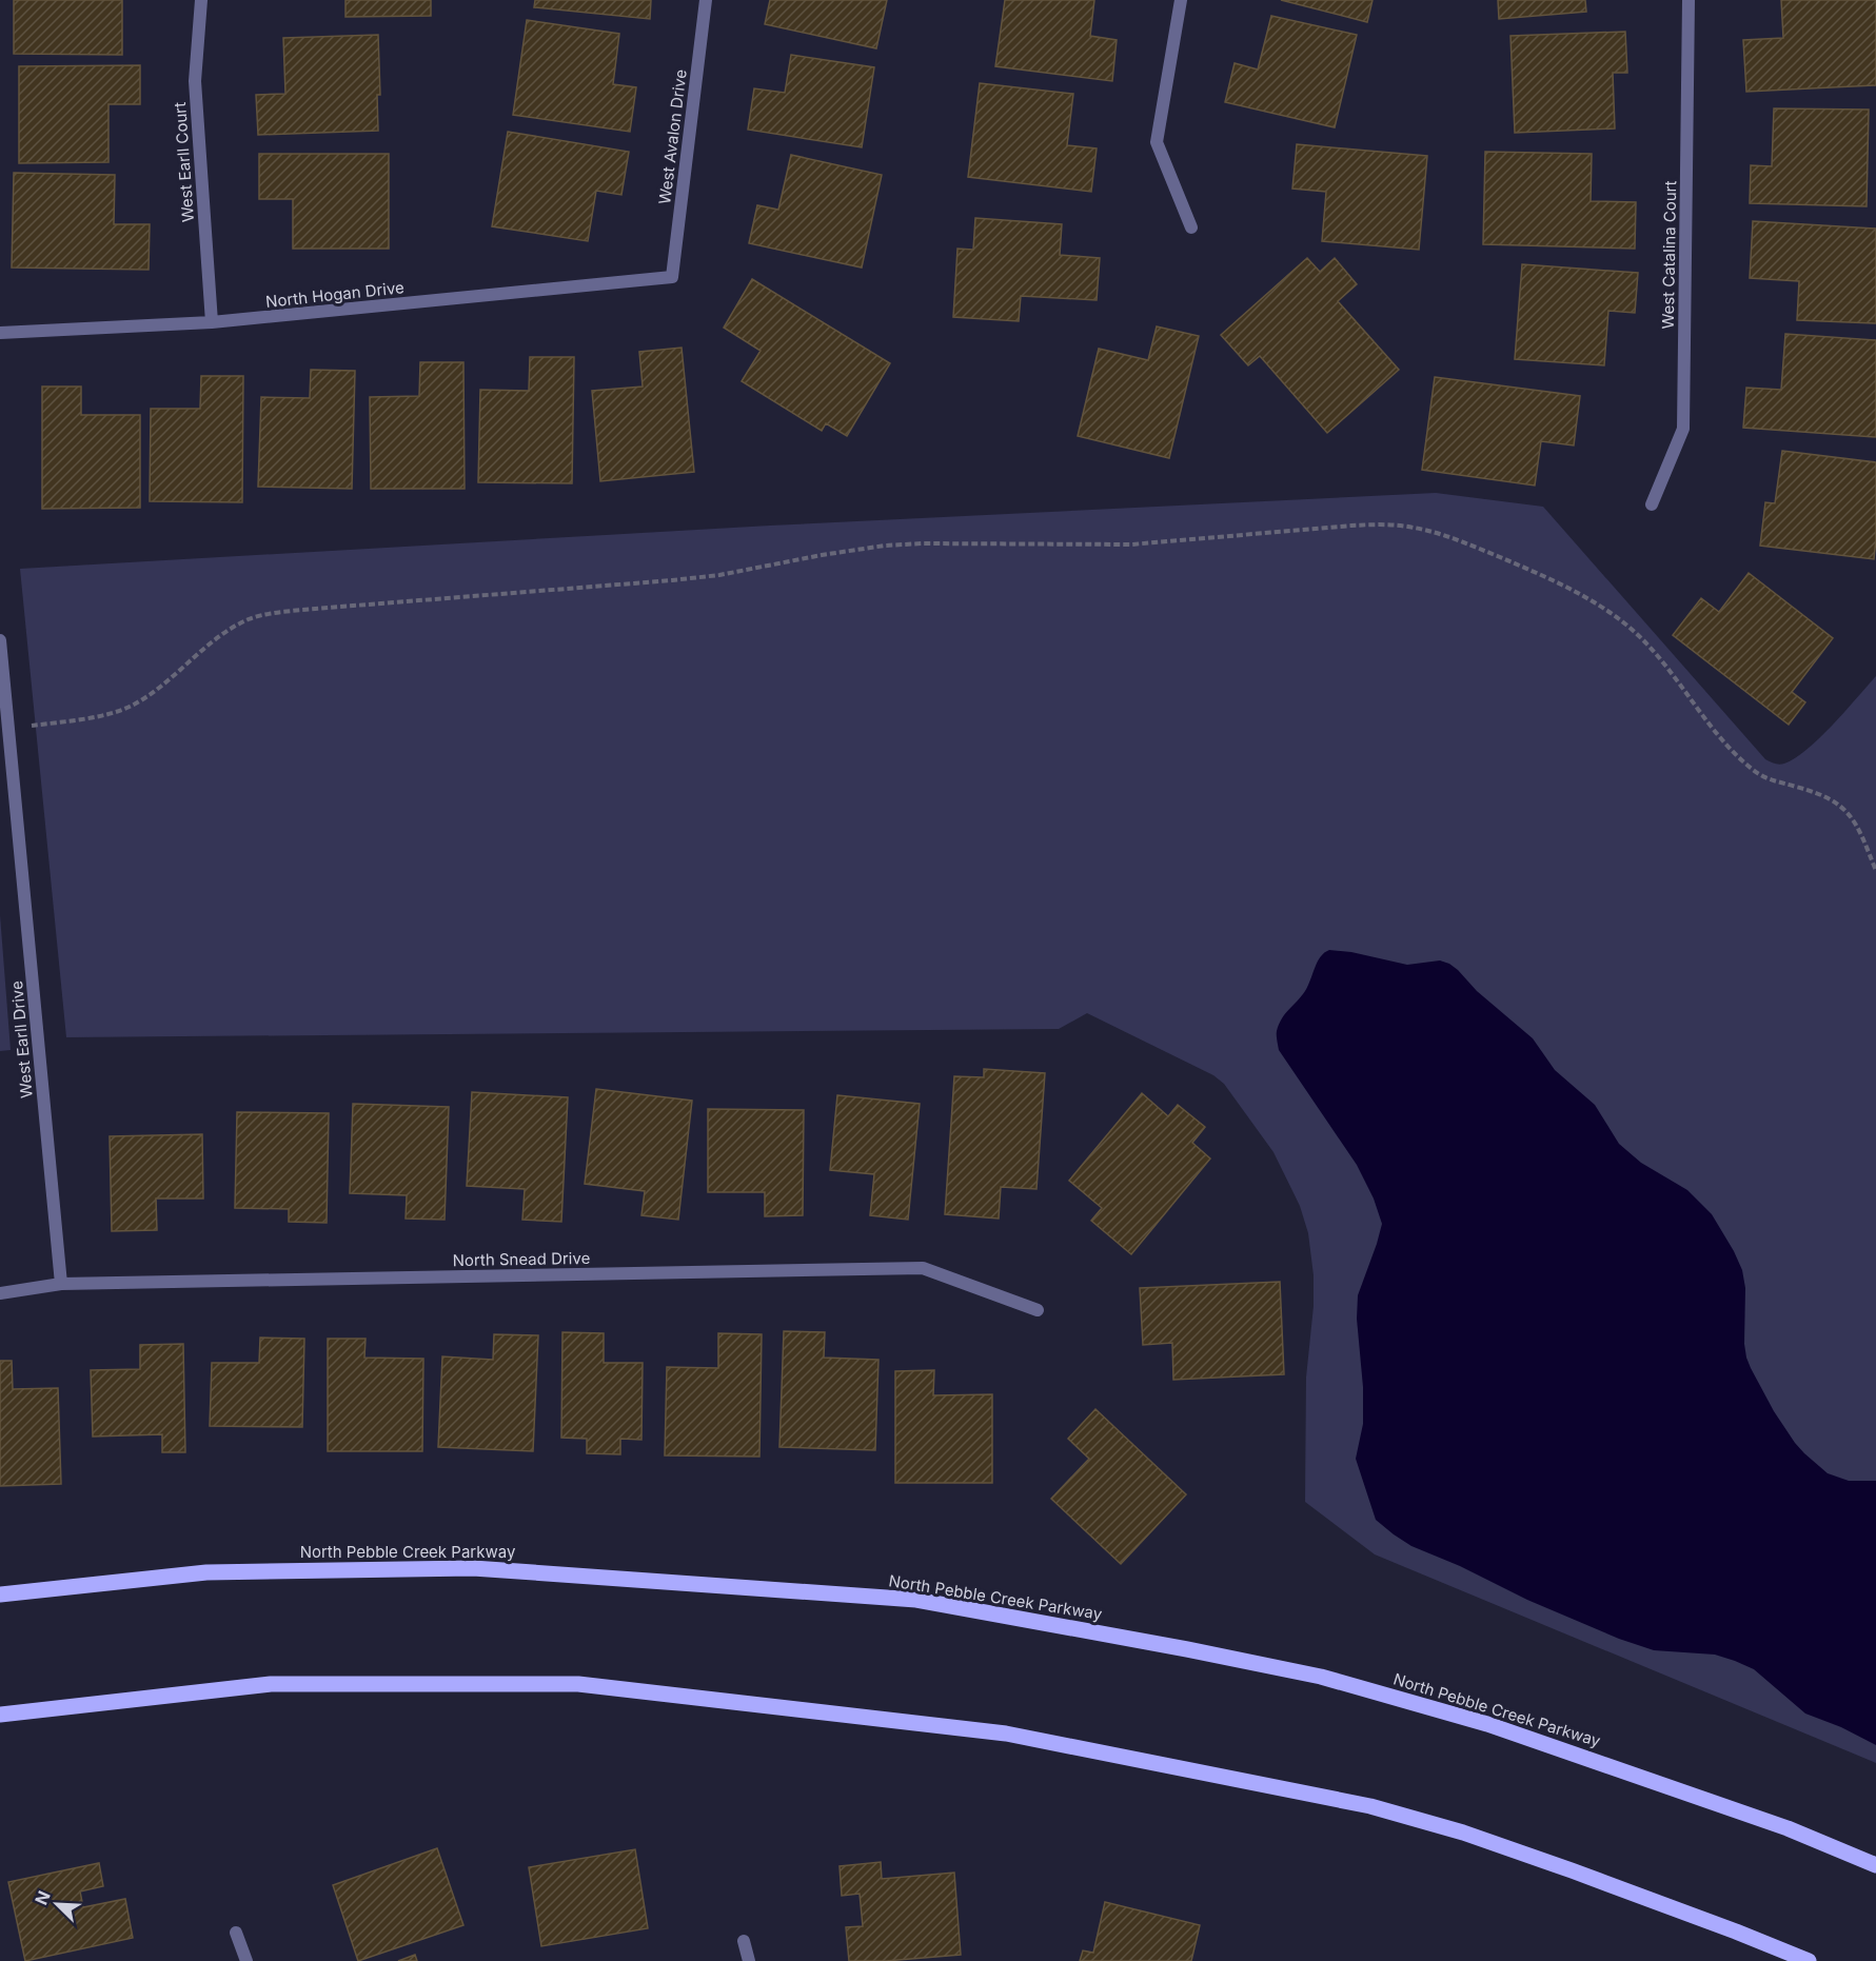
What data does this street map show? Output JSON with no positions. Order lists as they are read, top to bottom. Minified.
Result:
{"streets":{"main road":["North Pebble Creek Parkway"],"street":["West Avalon Drive","West Earll Court","West Catalina Court","North Hogan Drive","West Earll Drive","North Snead Drive"]},"crossings":[["West Avalon Drive","North Hogan Drive"],["West Earll Court","North Hogan Drive"],["West Earll Drive","North Snead Drive"]],"north":"top left"}
